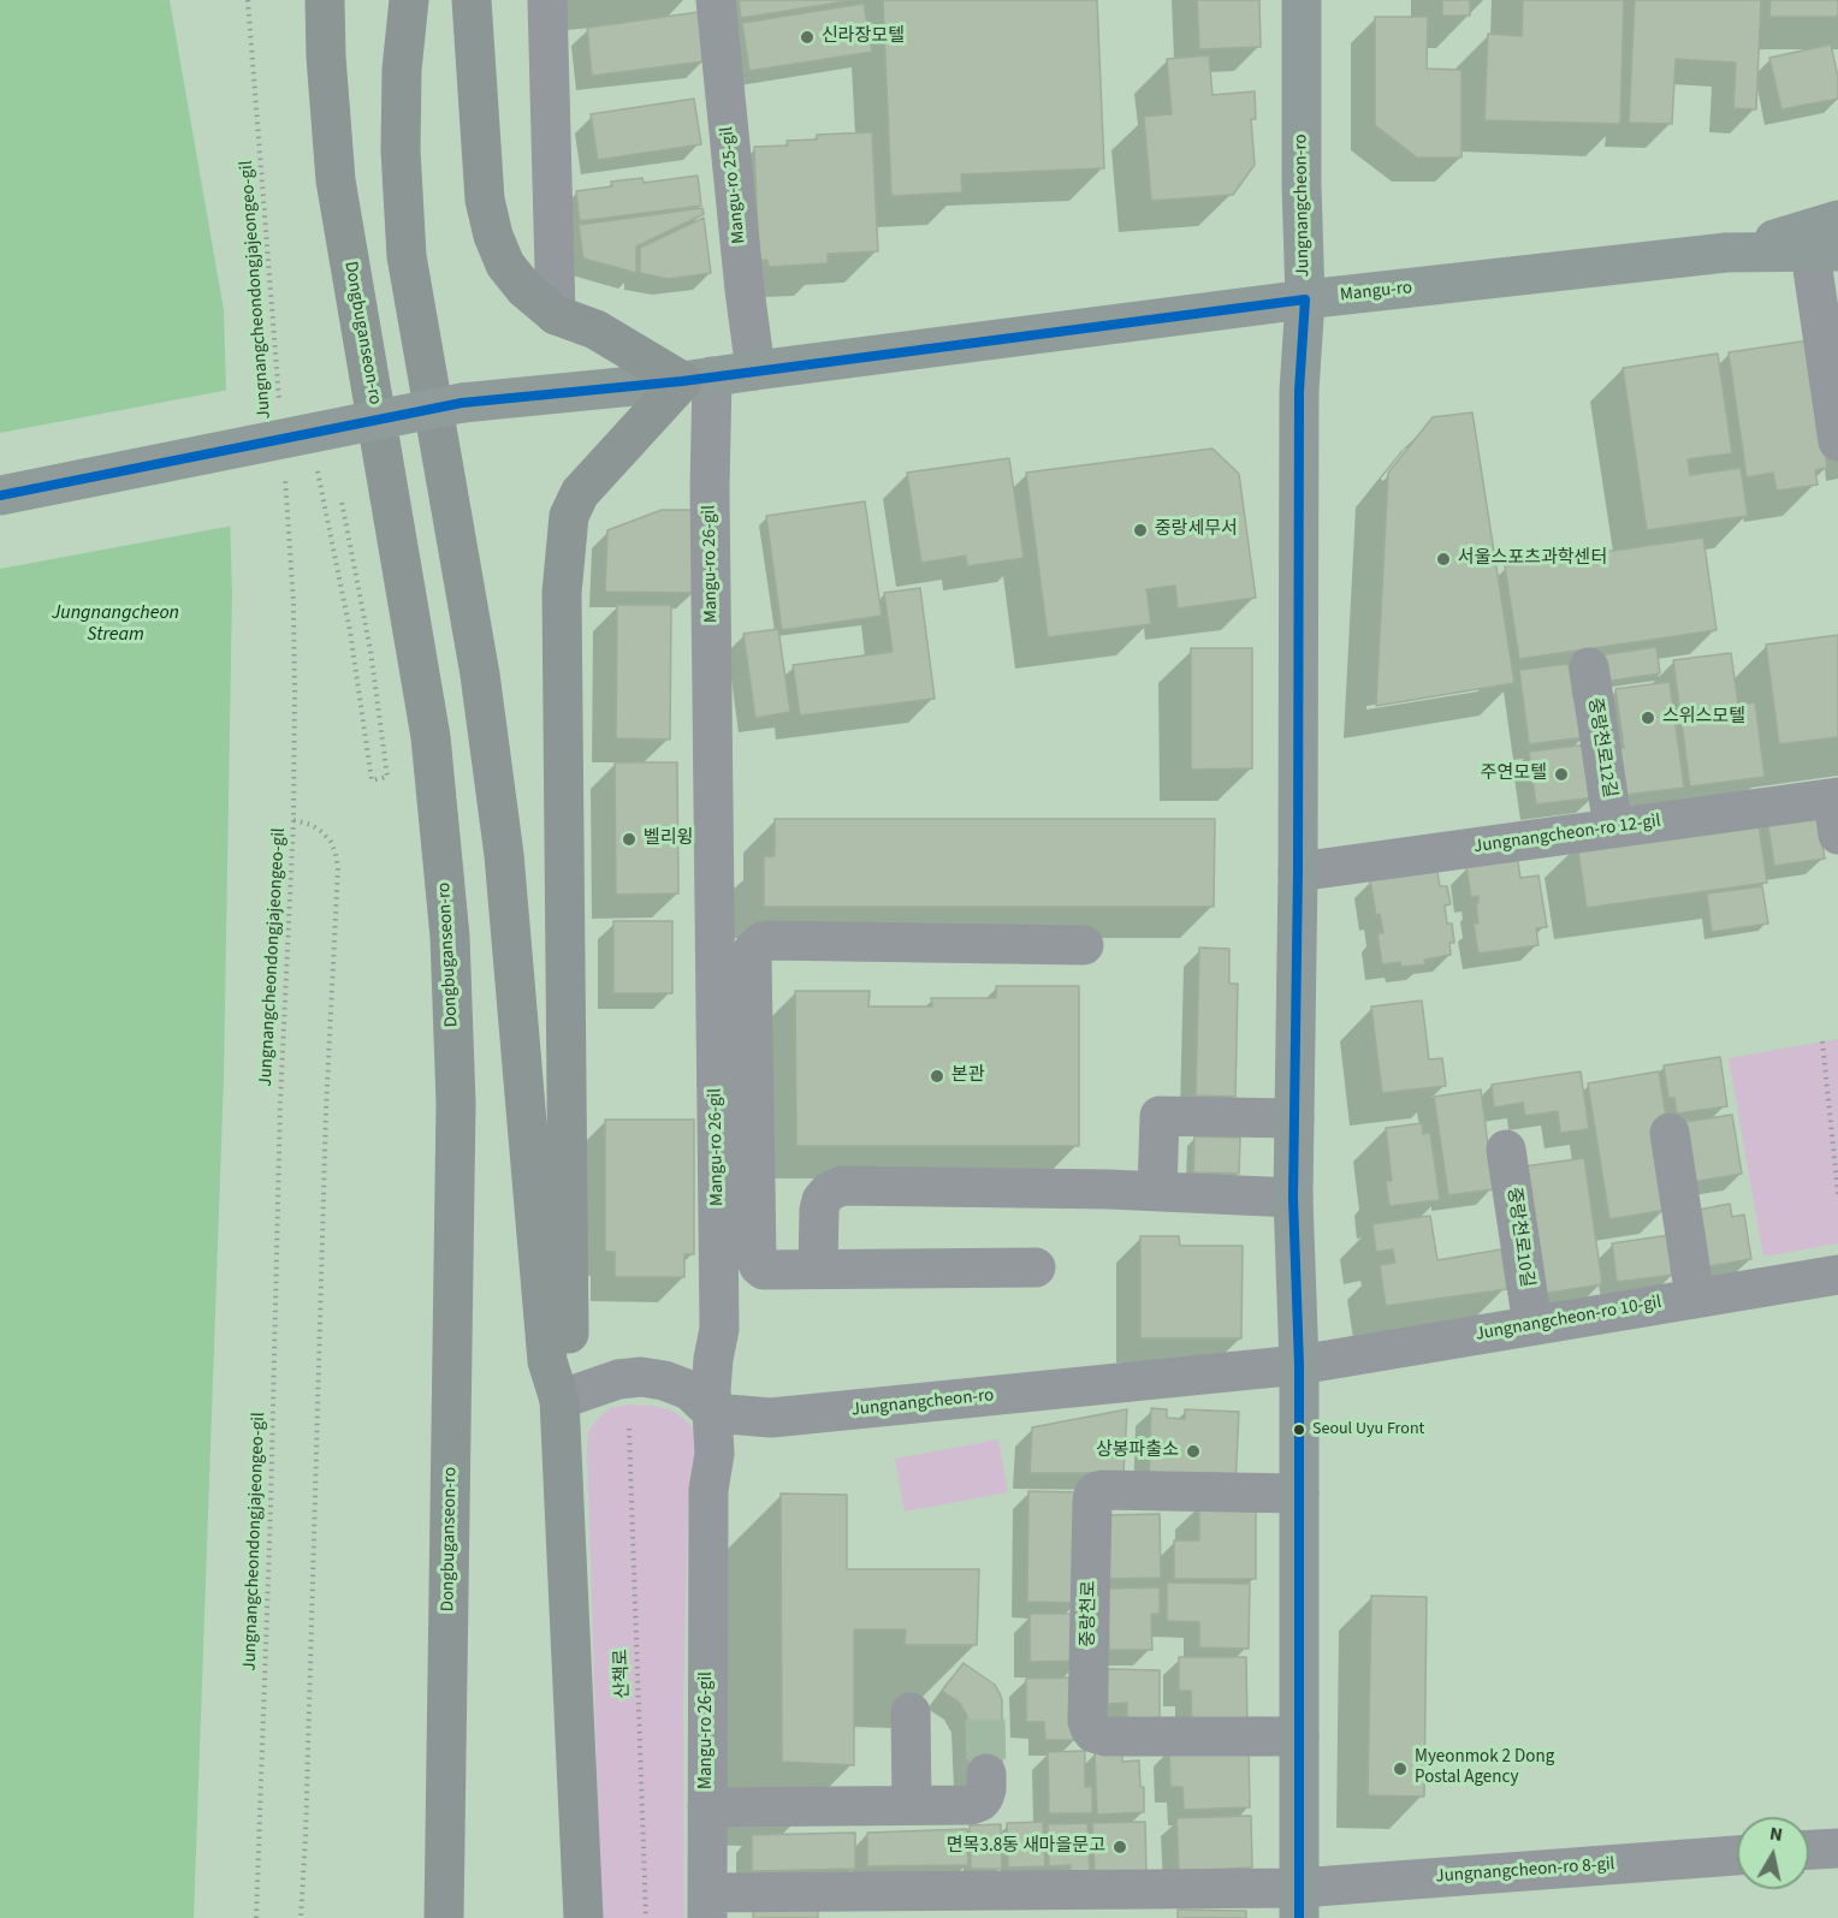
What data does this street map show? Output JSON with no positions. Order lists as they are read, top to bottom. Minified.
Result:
{"streets":{"highway":["Dongbuganseon-ro"],"main road":["Jungnangcheon-ro","Mangu-ro"],"street":["Mangu-ro 25-gil","Mangu-ro 26-gil","중랑천로12길","Jungnangcheon-ro 12-gil","중랑천로10길","Jungnangcheon-ro 10-gil","중랑천로","Jungnangcheon-ro 8-gil"],"path":["Jungnangcheondongjajeongeo-gil","산책로"]},"crossings":[["Mangu-ro 25-gil","Mangu-ro"],["Jungnangcheon-ro","Mangu-ro"],["Jungnangcheon-ro","Mangu-ro 26-gil"],["Jungnangcheon-ro","Jungnangcheon-ro 12-gil"],["Jungnangcheon-ro","Jungnangcheon-ro 10-gil"],["Jungnangcheon-ro","중랑천로"],["Jungnangcheon-ro","Jungnangcheon-ro 8-gil"],["Mangu-ro","Mangu-ro 26-gil"],["중랑천로12길","Jungnangcheon-ro 12-gil"],["중랑천로10길","Jungnangcheon-ro 10-gil"]],"water":["Jungnangcheon Stream"],"places":["신라장모텔","중랑세무서","서울스포츠과학센터","스위스모텔","주연모텔","벨리윙","본관","Seoul Uyu Front","상봉파출소","Myeonmok 2 Dong Postal Agency","면목3.8동 새마을문고"],"north":"top"}
